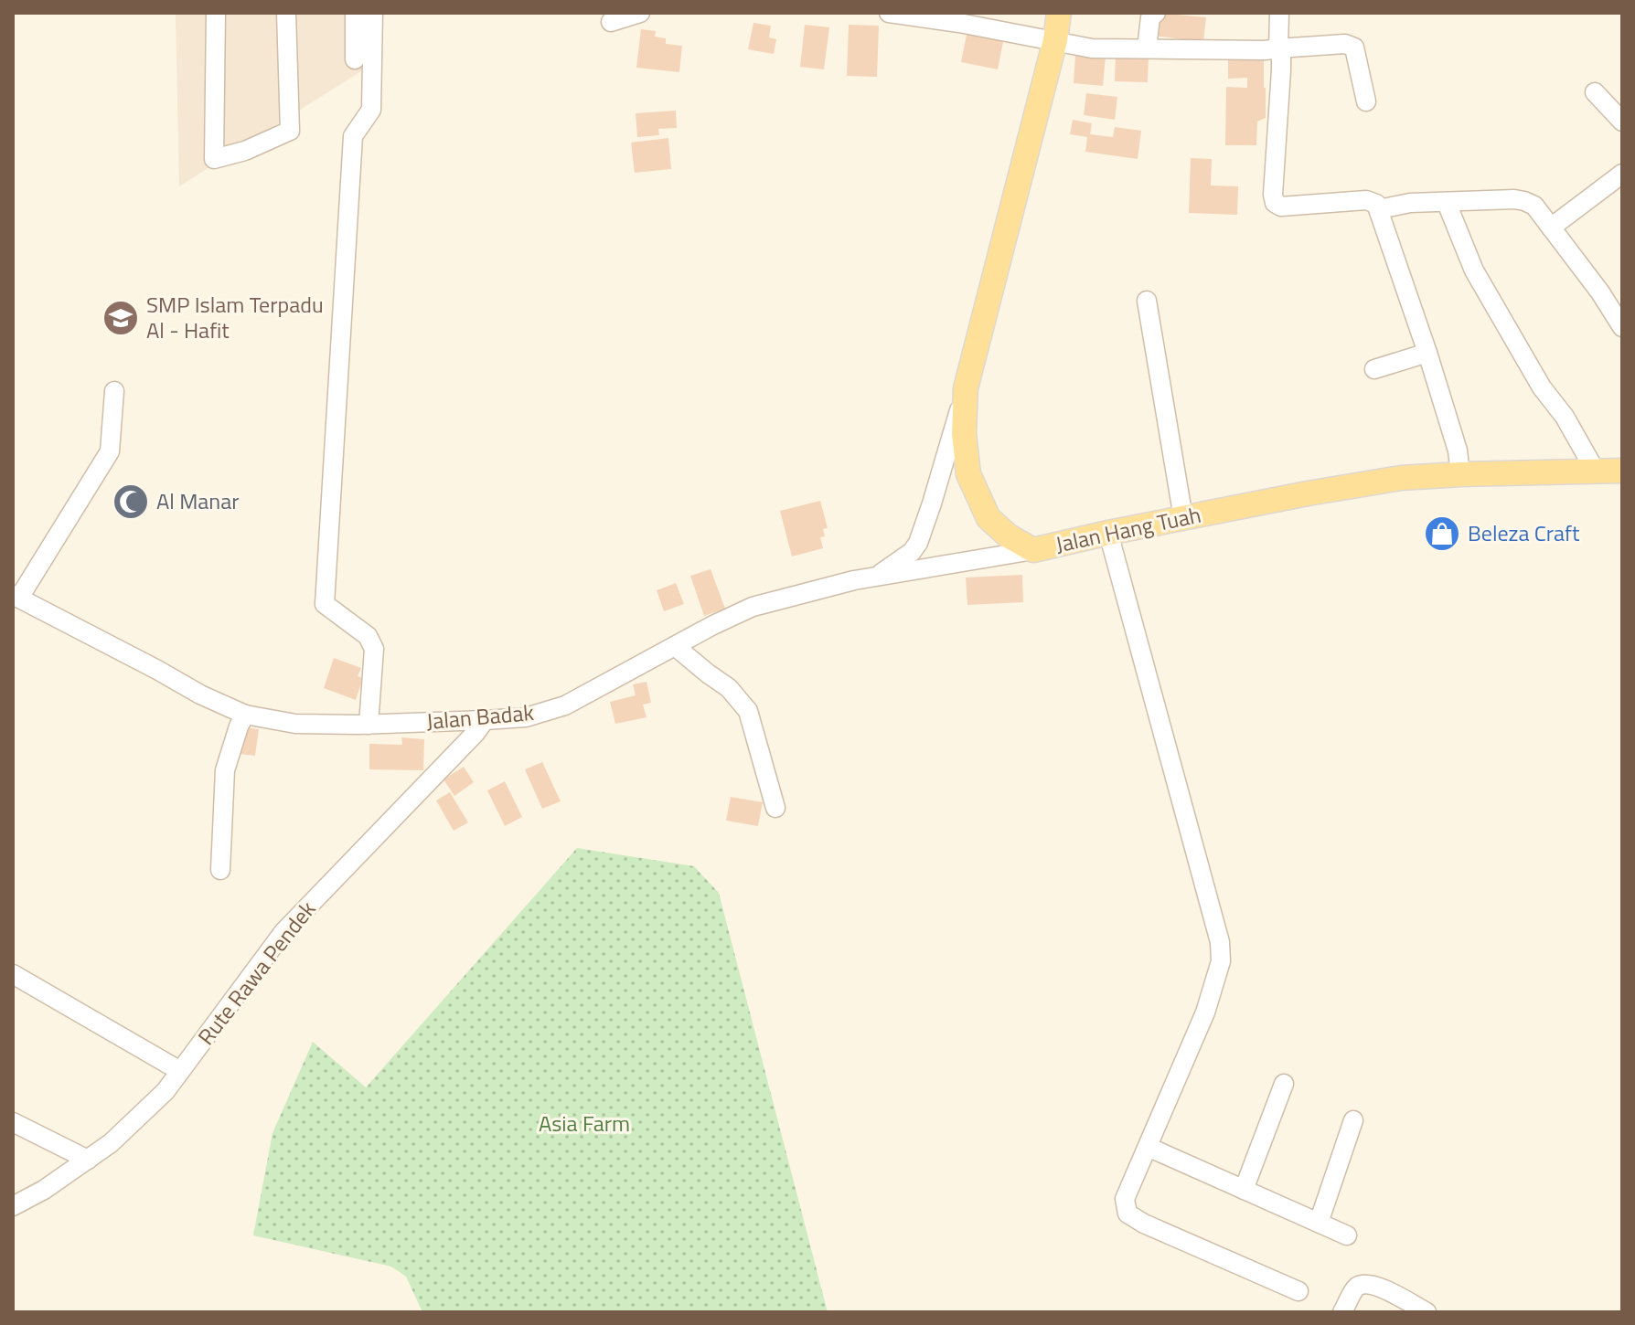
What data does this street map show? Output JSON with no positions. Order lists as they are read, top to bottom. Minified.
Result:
{"streets":{"main road":["Jalan Hang Tuah"],"street":["Jalan Badak","Rute Rawa Pendek"]},"crossings":[["Jalan Hang Tuah","Jalan Badak"],["Jalan Badak","Rute Rawa Pendek"]],"parks":["Asia Farm"],"places":{"school or university":["SMP Islam Terpadu Al - Hafit"],"mosque":["Al Manar"],"shop":["Beleza Craft"]}}
